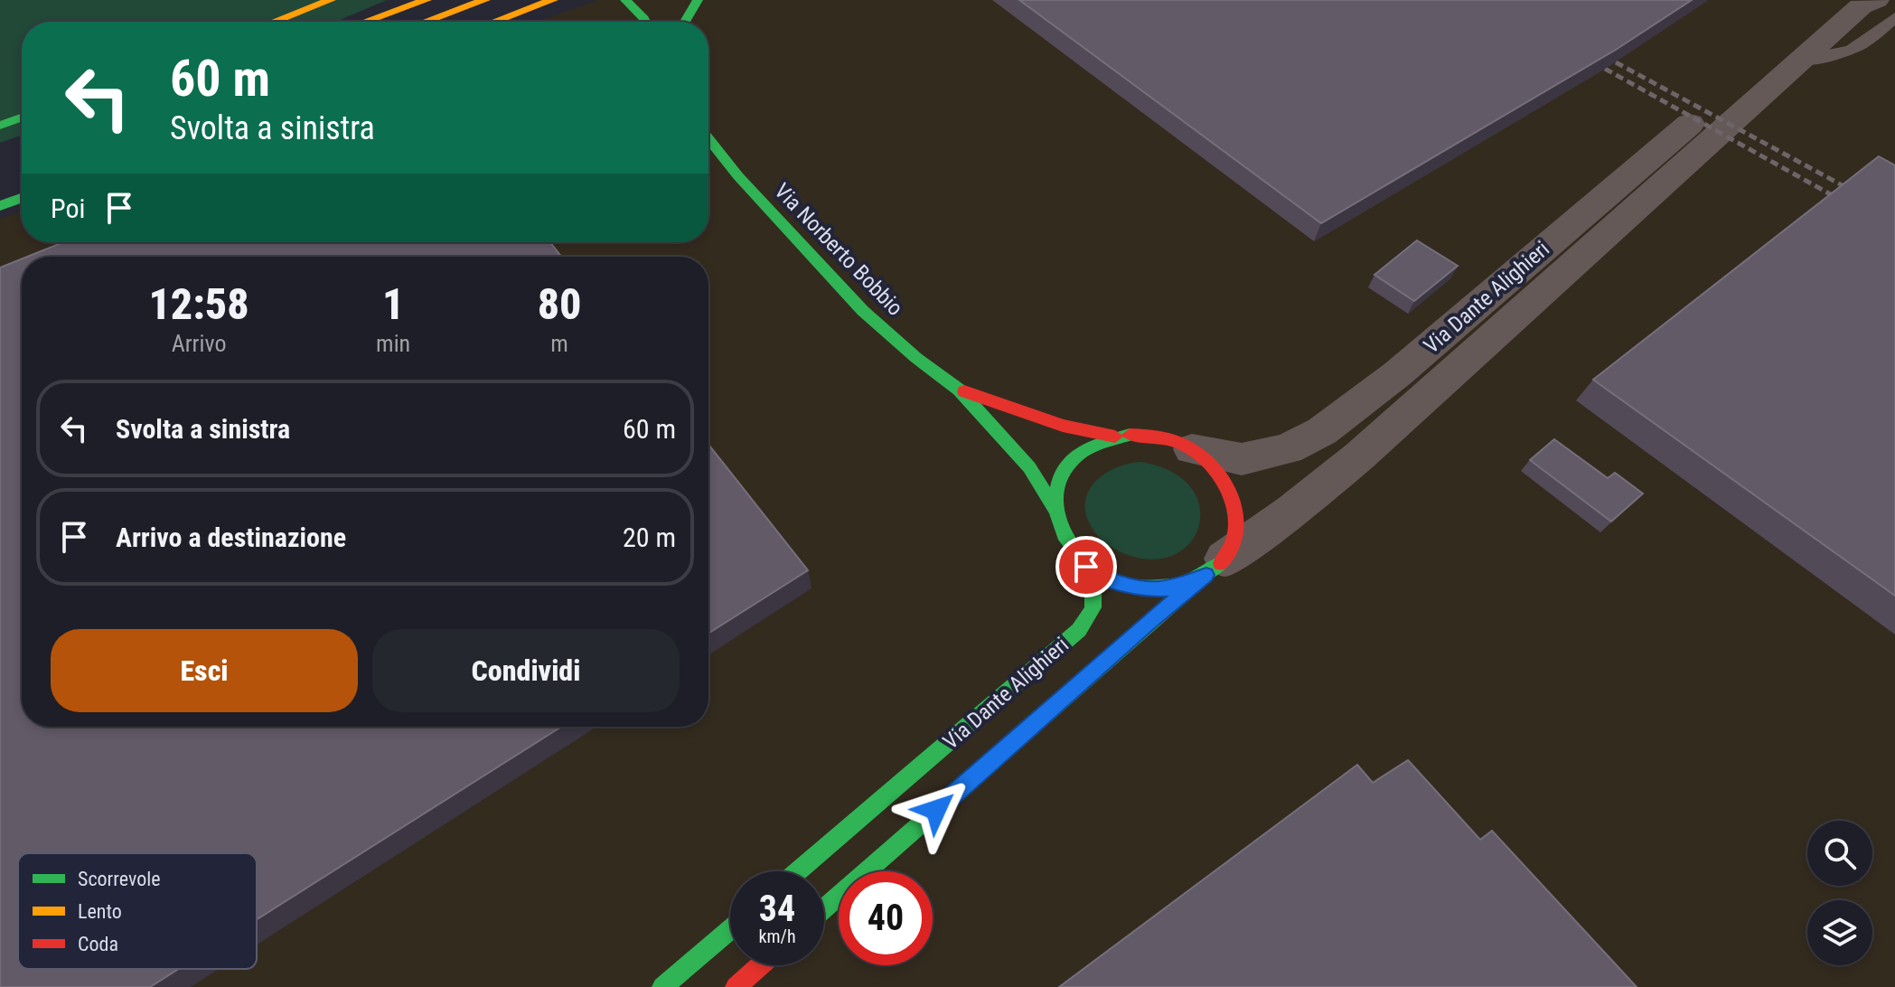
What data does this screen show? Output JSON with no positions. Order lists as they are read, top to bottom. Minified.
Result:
{"streets":{"main road":["Via Norberto Bobbio","Via Dante Alighieri"]},"crossings":[["Via Norberto Bobbio","Via Dante Alighieri"]],"legend":["Scorrevole","Lento","Coda"],"page":{"turn":["60 m","Svolta a sinistra"],"then":"Poi","eta":["12:58","Arrivo","1","min","80","m"],"list":[{"name":"Svolta a sinistra","value":"60 m"},{"name":"Arrivo a destinazione","value":"20 m"}],"buttons":["Esci","Condividi"],"speed":"34 km/h","limit":"40"}}
